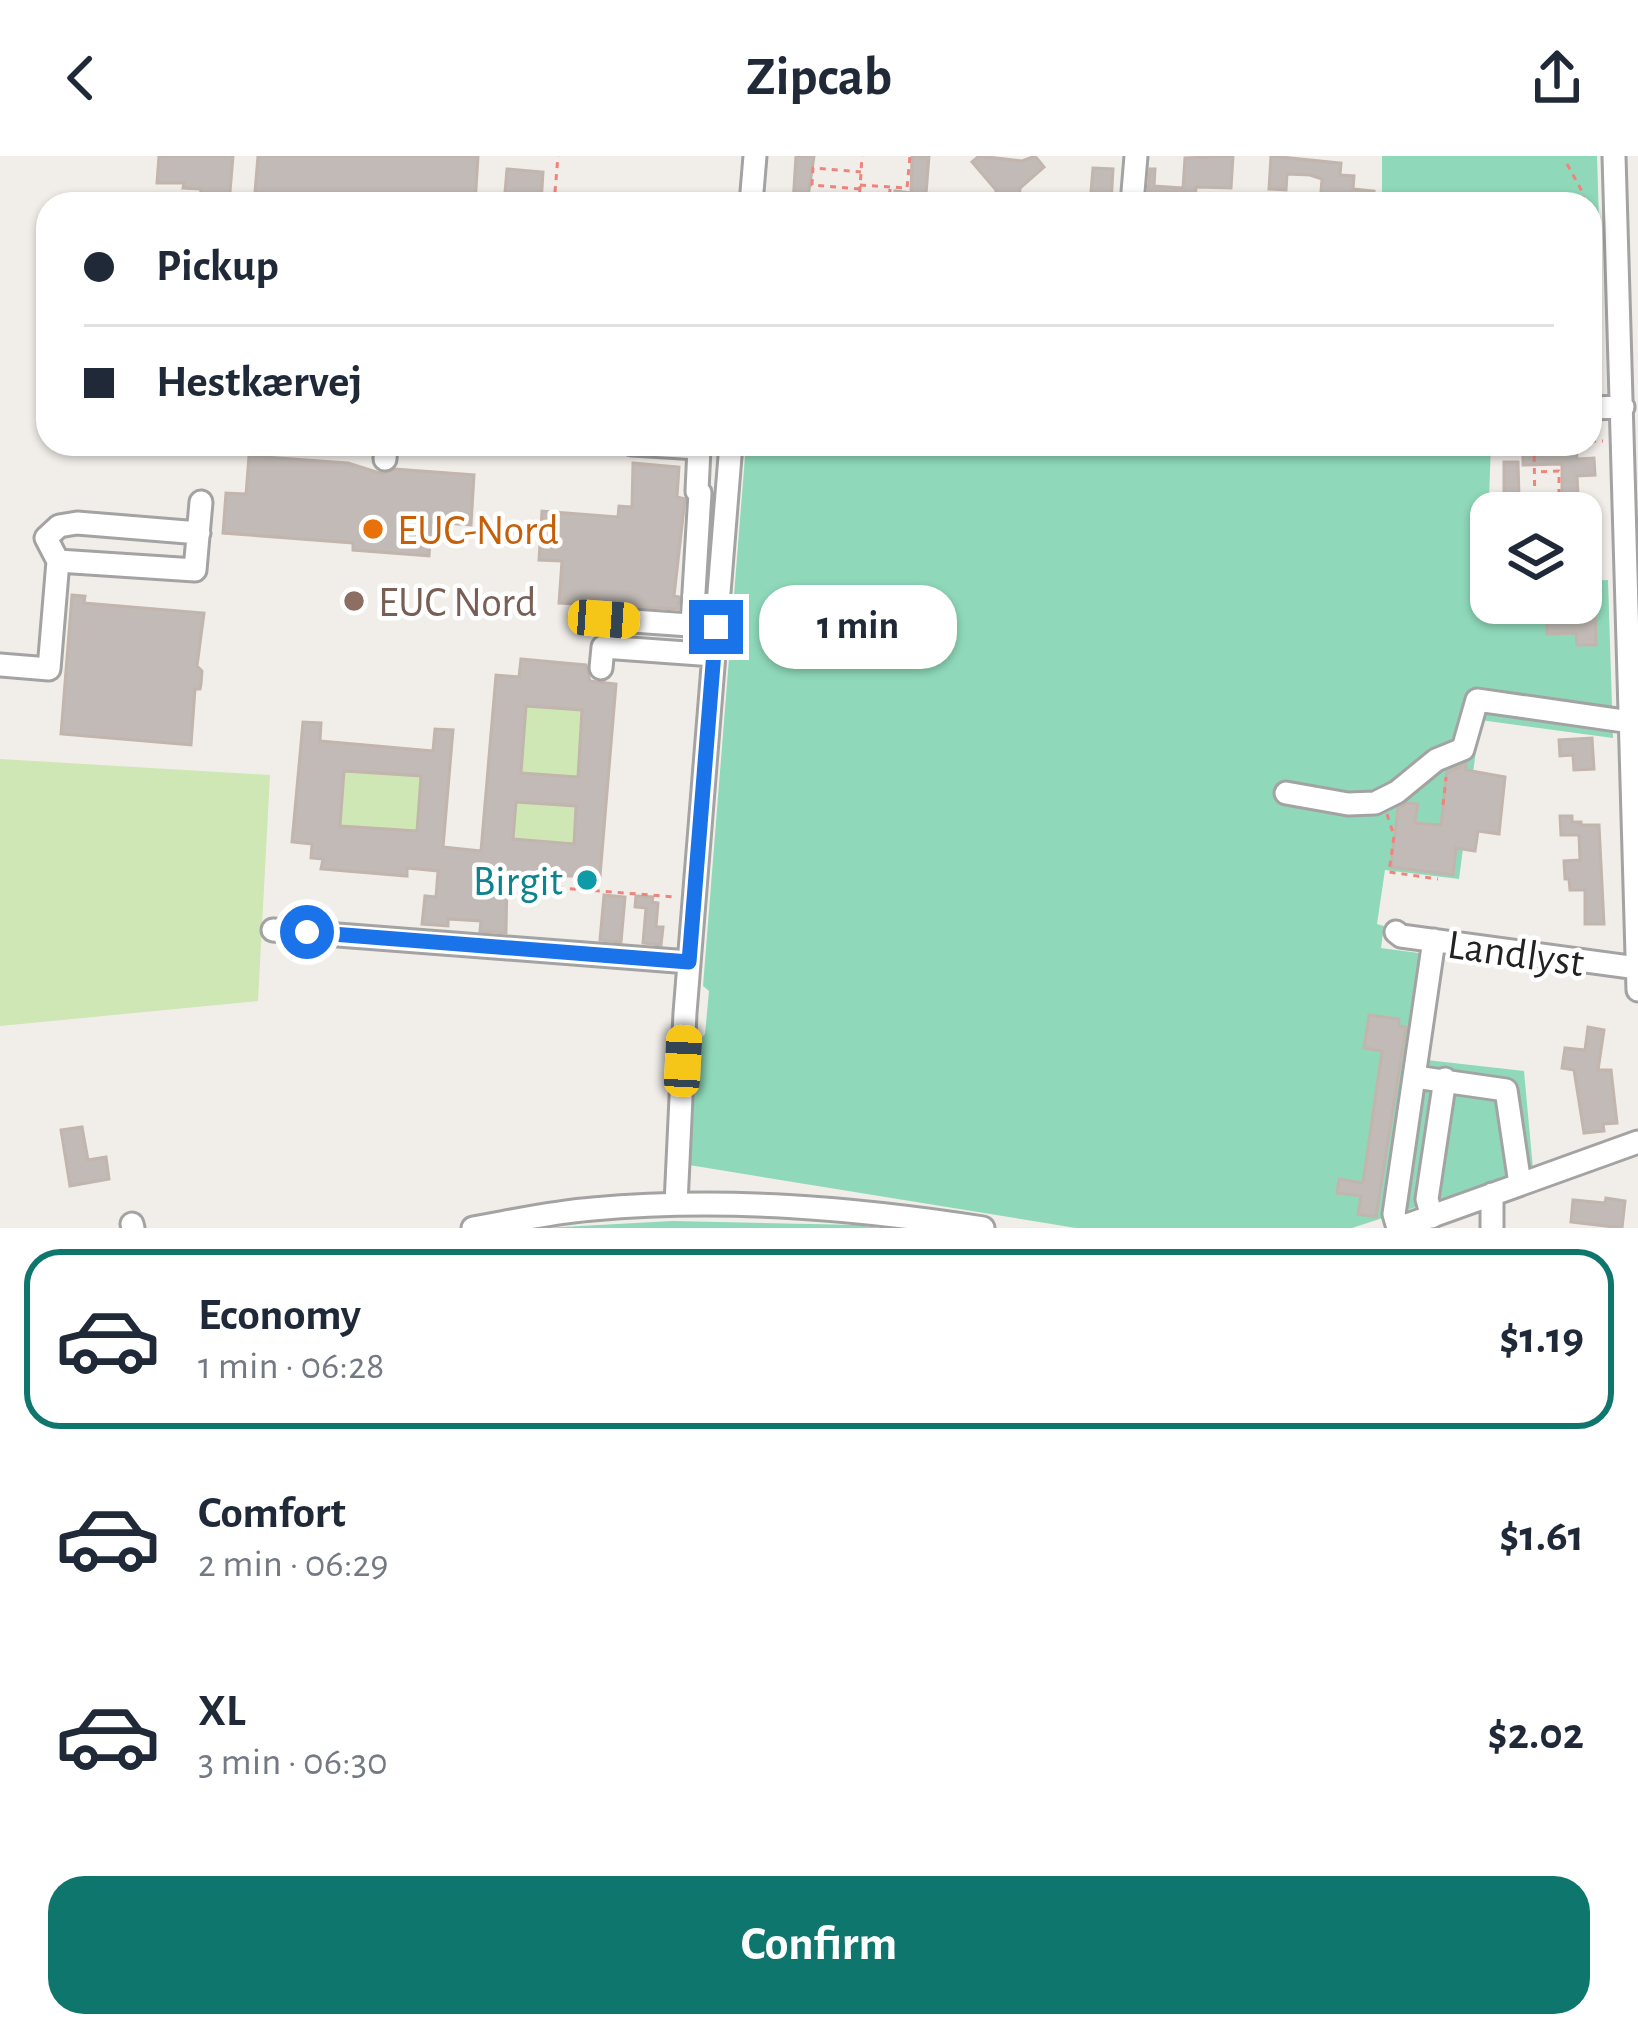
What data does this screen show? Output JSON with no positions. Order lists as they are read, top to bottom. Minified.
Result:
{"streets":{"street":["Landlyst"]},"places":["EUC-Nord","EUC Nord","Birgit"],"page":{"header":"Zipcab","banner":["Pickup","Hestkærvej"],"bubble":"1 min","list":[{"name":"Economy","note":"1 min · 06:28","value":"$1.19"},{"name":"Comfort","note":"2 min · 06:29","value":"$1.61"},{"name":"XL","note":"3 min · 06:30","value":"$2.02"}],"buttons":"Confirm"}}
